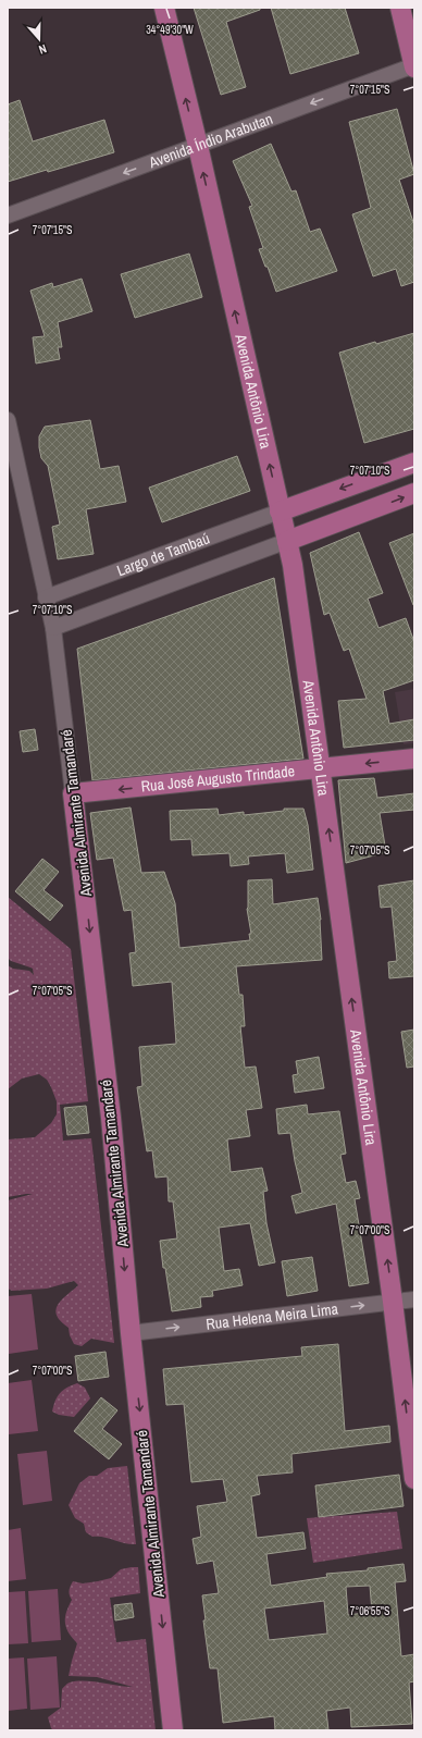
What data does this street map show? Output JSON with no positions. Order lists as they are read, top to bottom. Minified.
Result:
{"streets":{"main road":["Avenida Antônio Lira","Rua José Augusto Trindade","Avenida Almirante Tamandaré"],"street":["Avenida Índio Arabutan","Largo de Tambaú","Rua Helena Meira Lima"]},"crossings":[["Avenida Índio Arabutan","Avenida Antônio Lira"],["Avenida Antônio Lira","Largo de Tambaú"],["Avenida Antônio Lira","Rua José Augusto Trindade"],["Avenida Antônio Lira","Rua Helena Meira Lima"],["Largo de Tambaú","Avenida Almirante Tamandaré"],["Rua José Augusto Trindade","Avenida Almirante Tamandaré"],["Avenida Almirante Tamandaré","Rua Helena Meira Lima"]],"one_way":["Avenida Índio Arabutan","Avenida Antônio Lira","Rua José Augusto Trindade","Avenida Almirante Tamandaré","Rua Helena Meira Lima"],"north":"bottom","coordinates":["34°49'30\"W","7°07'15\"S","7°07'10\"S","7°07'05\"S","7°07'00\"S","7°06'55\"S"]}
